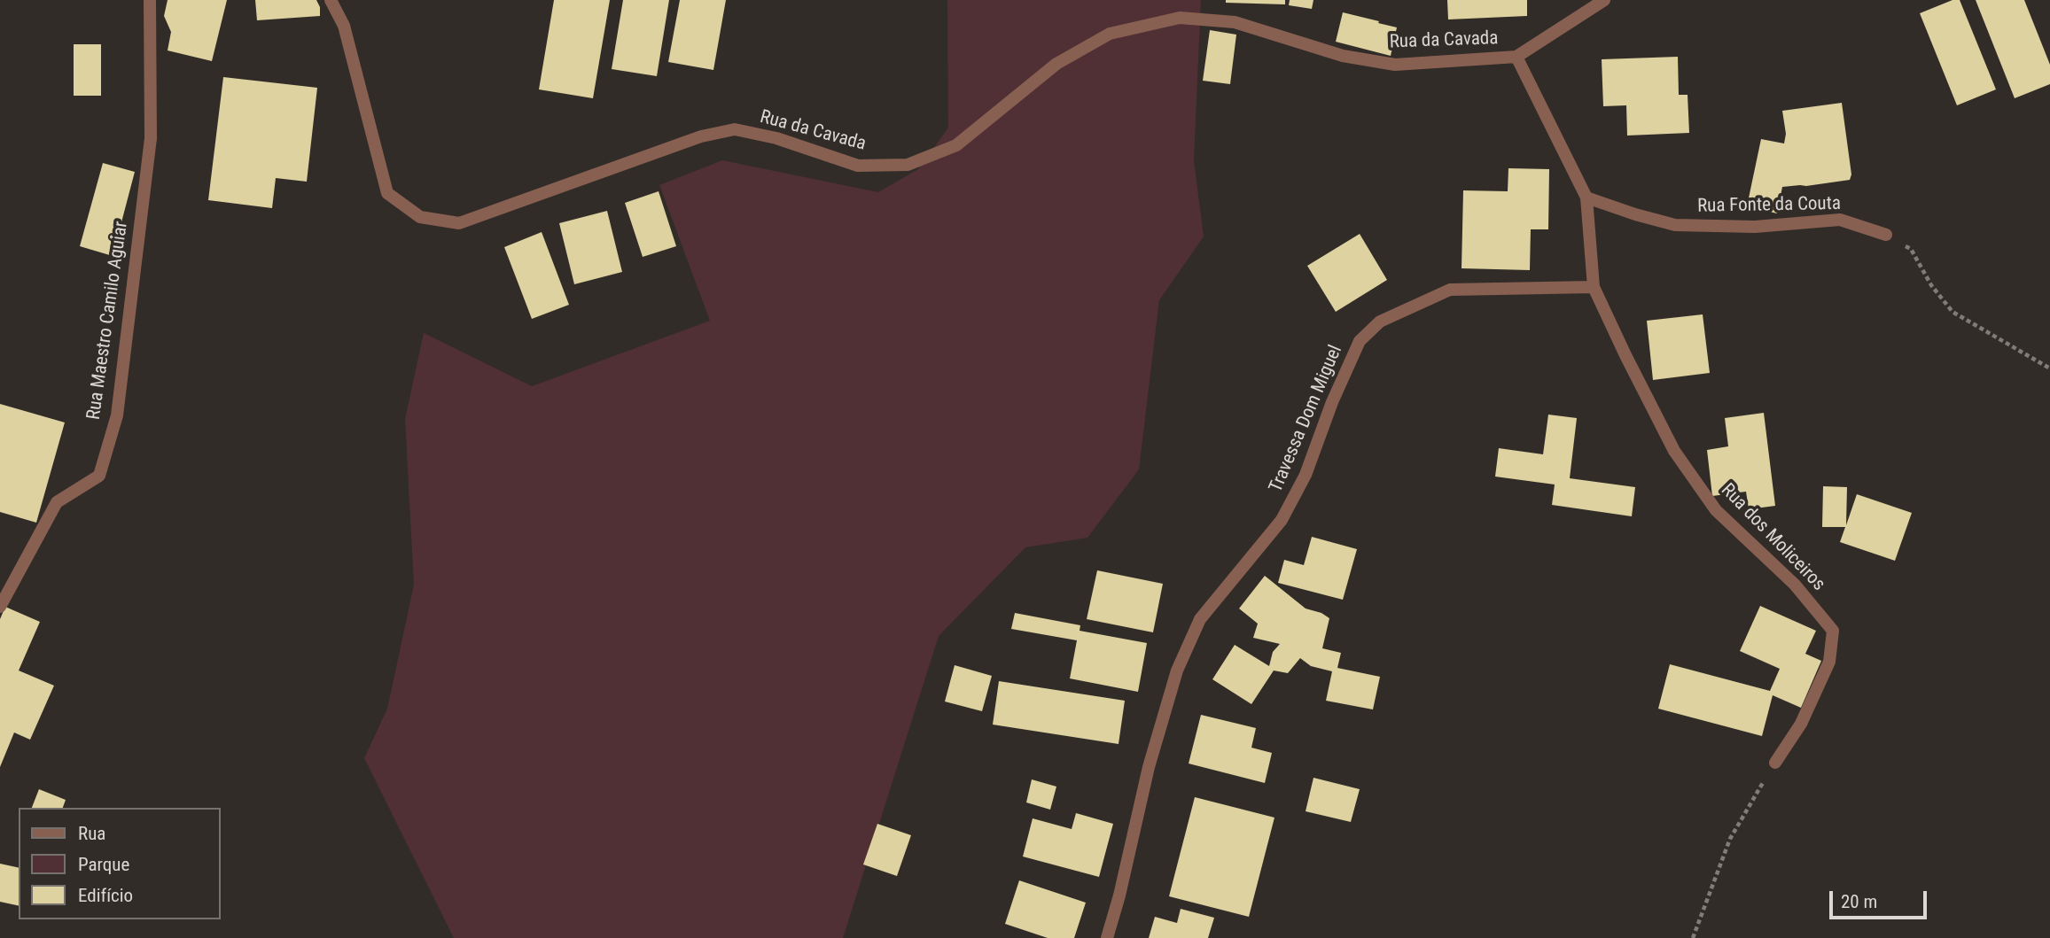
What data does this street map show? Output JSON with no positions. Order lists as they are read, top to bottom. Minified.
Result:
{"streets":{"street":["Rua da Cavada","Rua Fonte da Couta","Rua Maestro Camilo Aguiar","Travessa Dom Miguel","Rua dos Moliceiros"]},"crossings":[["Rua da Cavada","Rua dos Moliceiros"],["Rua Fonte da Couta","Rua dos Moliceiros"],["Travessa Dom Miguel","Rua dos Moliceiros"]],"legend":["Rua","Parque","Edifício"],"scale_bar":"20 m"}
